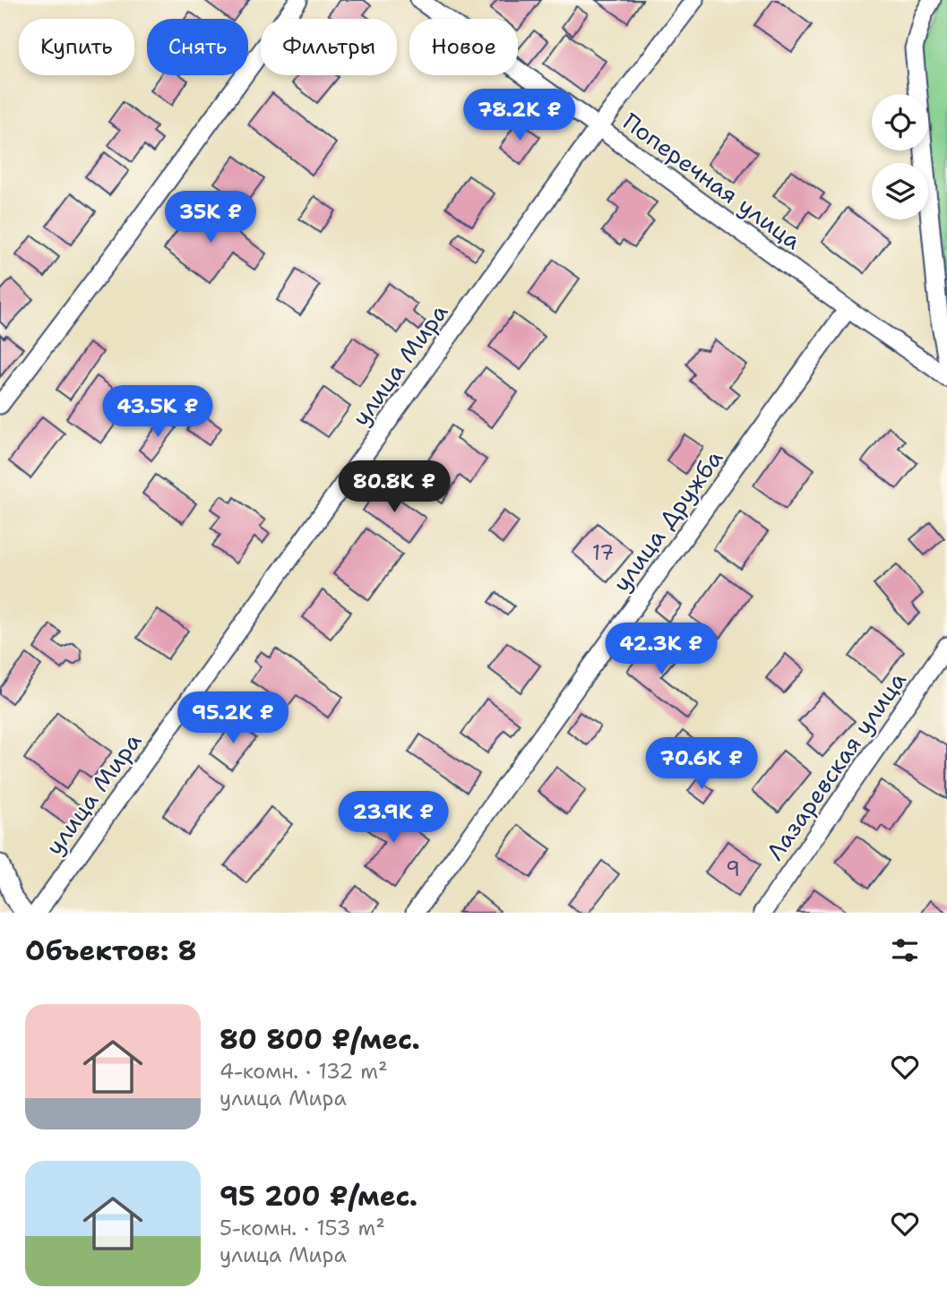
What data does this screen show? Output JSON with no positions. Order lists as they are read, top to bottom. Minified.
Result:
{"streets":{"street":["Поперечная улица","улица Мира","улица Дружба","Лазаревская улица"]},"crossings":[["Поперечная улица","улица Мира"],["Поперечная улица","улица Дружба"]],"house_numbers":["17","9"],"page":{"chip":["Купить","Снять","Фильтры","Новое"],"price":["78.2K ₽","35K ₽","43.5K ₽","80.8K ₽","42.3K ₽","95.2K ₽","70.6K ₽","23.9K ₽"],"heading":"Объектов: 8","list":[{"name":"80 800 ₽/мес.","note":"4-комн. · 132 m² · улица Мира"},{"name":"95 200 ₽/мес.","note":"5-комн. · 153 m² · улица Мира"}]}}
